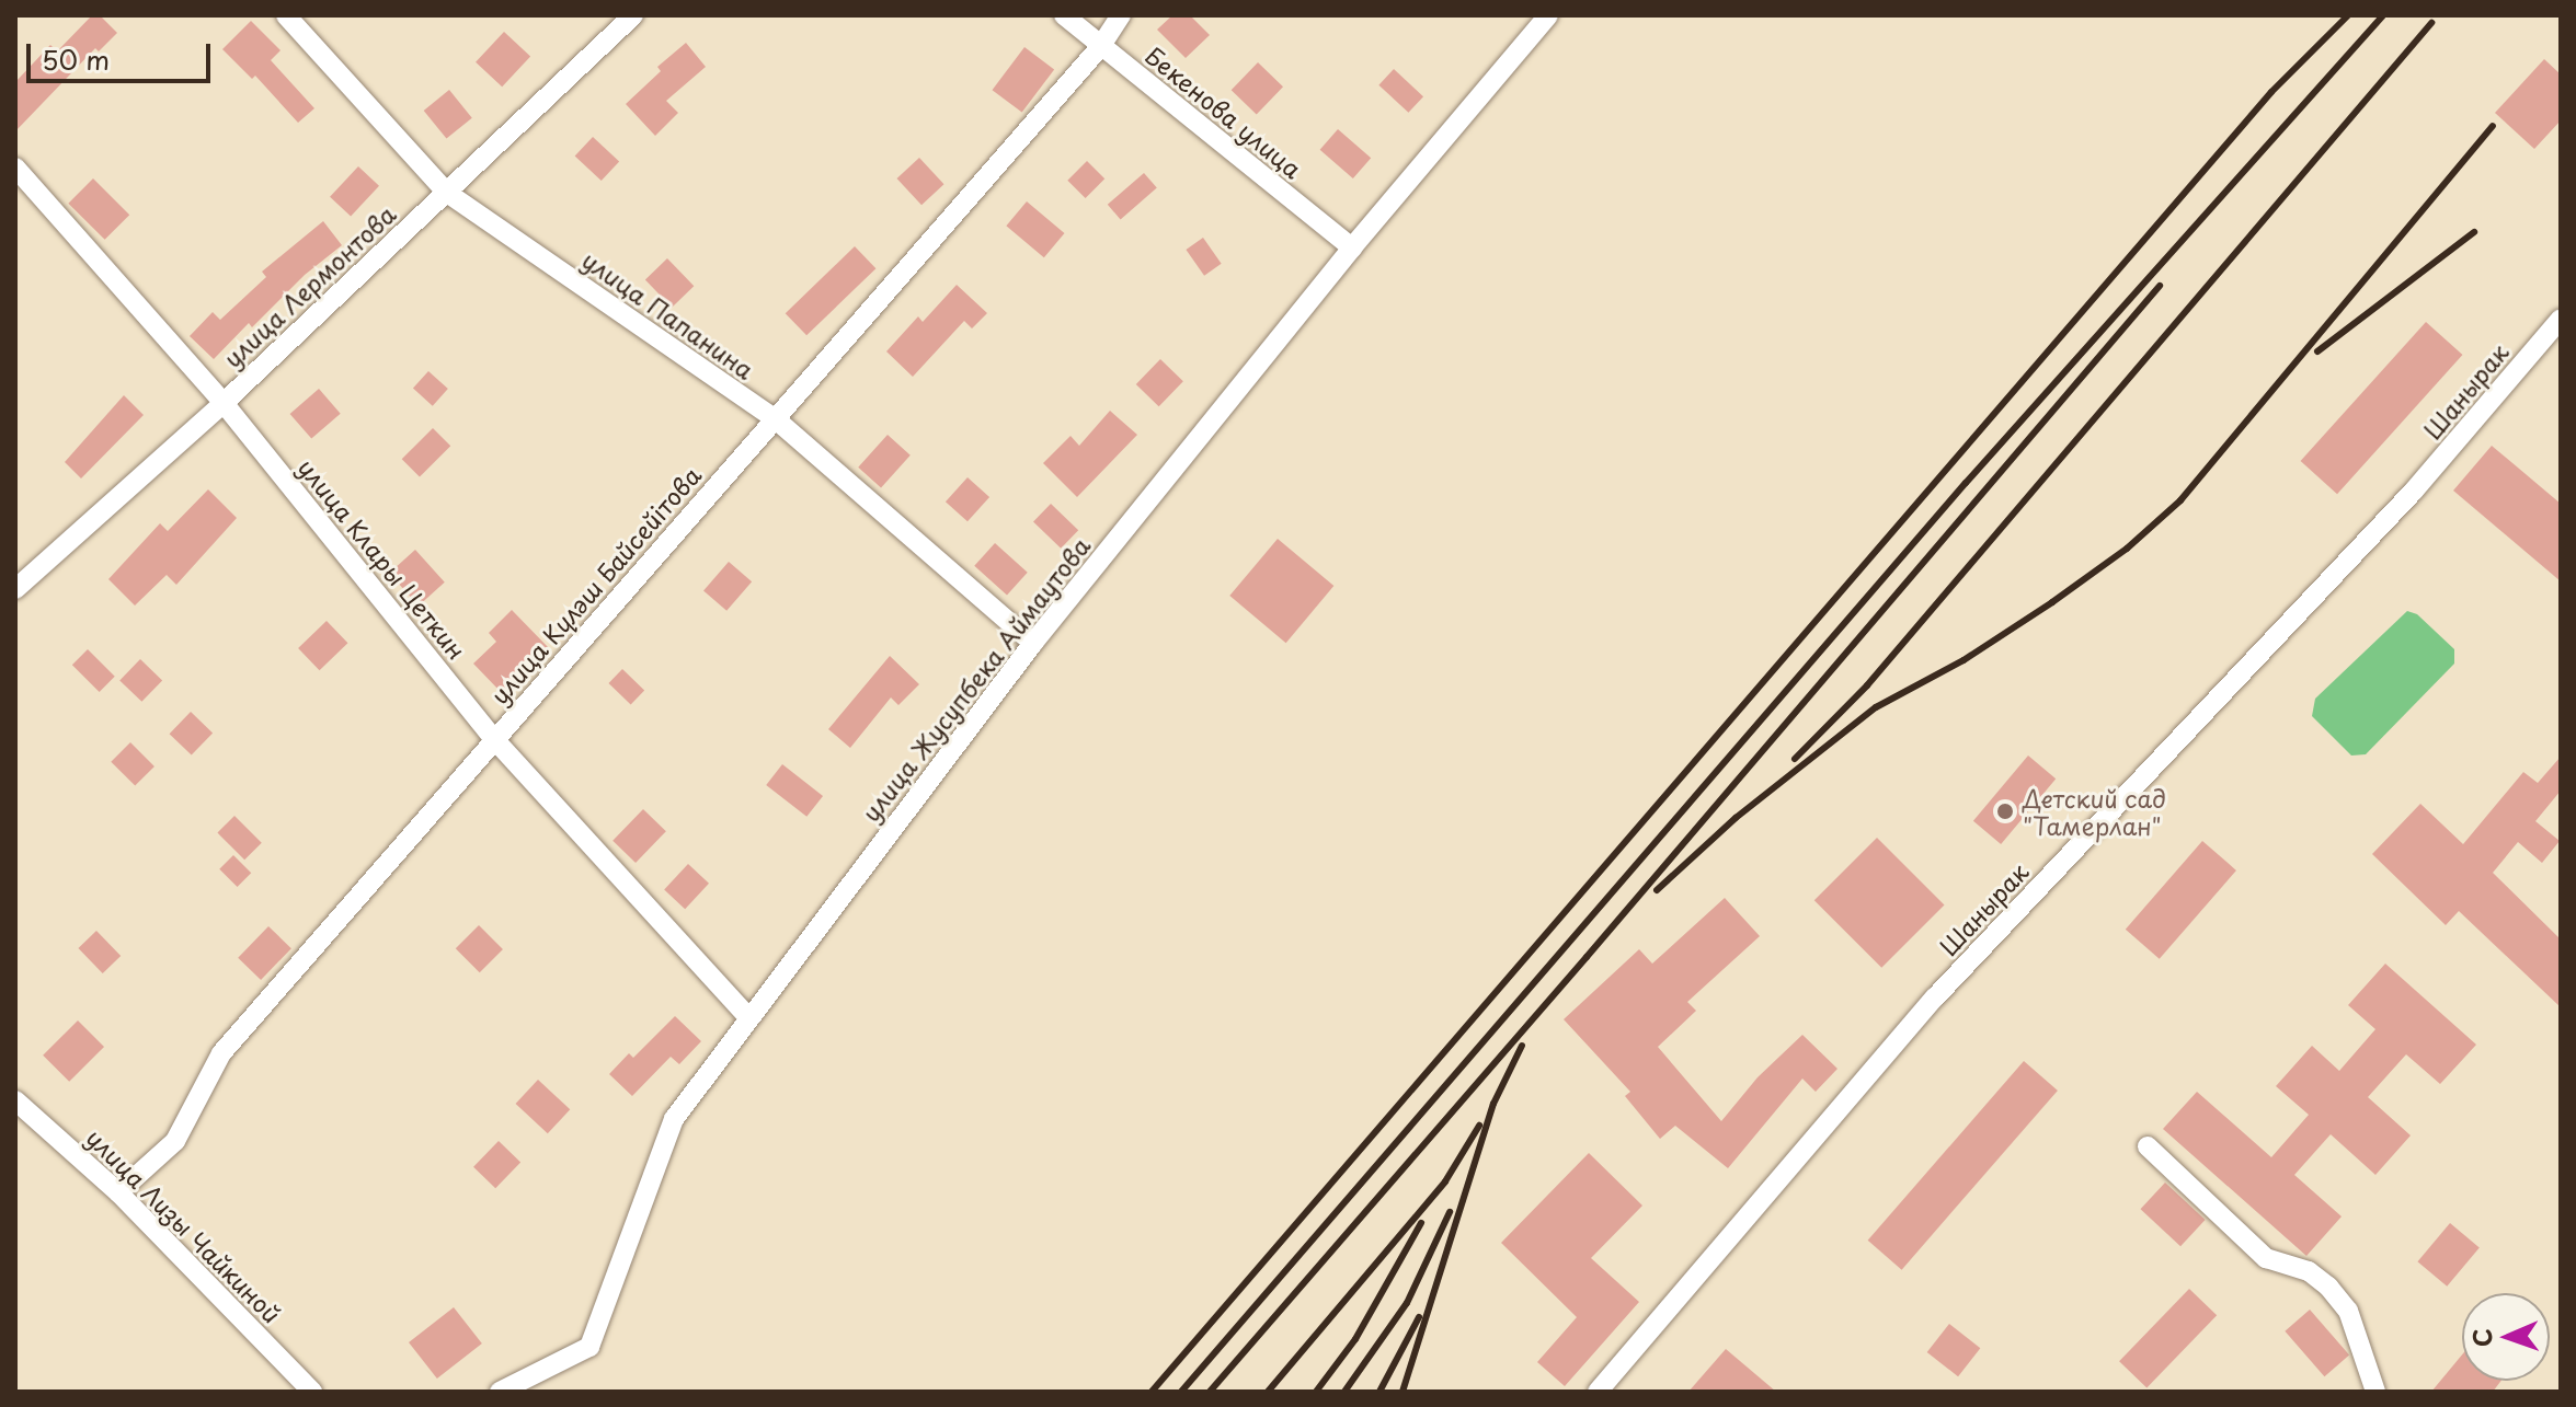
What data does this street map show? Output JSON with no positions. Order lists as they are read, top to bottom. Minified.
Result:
{"streets":{"street":["Бекенова улица","улица Лермонтова","улица Папанина","Шанырак","улица Клары Цеткин","улица Күләш Байсейітова","улица Жусупбека Аймаутова","улица Лизы Чайкиной"]},"crossings":[["Бекенова улица","улица Күләш Байсейітова"],["Бекенова улица","улица Жусупбека Аймаутова"],["улица Лермонтова","улица Папанина"],["улица Лермонтова","улица Клары Цеткин"],["улица Папанина","улица Күләш Байсейітова"],["улица Папанина","улица Жусупбека Аймаутова"],["улица Клары Цеткин","улица Күләш Байсейітова"],["улица Клары Цеткин","улица Жусупбека Аймаутова"],["улица Күләш Байсейітова","улица Лизы Чайкиной"]],"places":["Детский сад \"Тамерлан\""],"scale_bar":"50 m","north":"left"}
